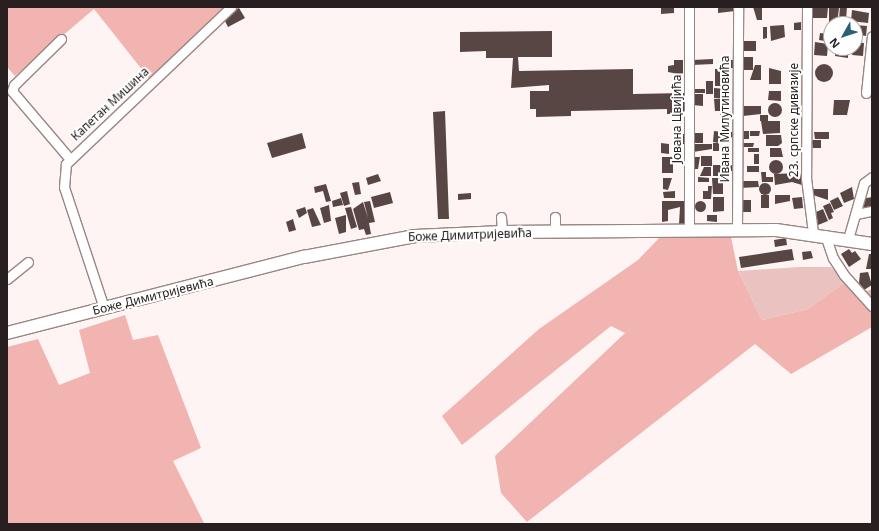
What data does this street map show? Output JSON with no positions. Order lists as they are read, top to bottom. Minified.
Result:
{"streets":{"main road":["Боже Димитријевића"],"street":["Капетан Мишина","Јована Цвијића","Ивана Милутиновића","23. српске дивизије"]},"crossings":[["Јована Цвијића","Боже Димитријевића"],["Ивана Милутиновића","Боже Димитријевића"],["23. српске дивизије","Боже Димитријевића"]],"north":"bottom left"}
